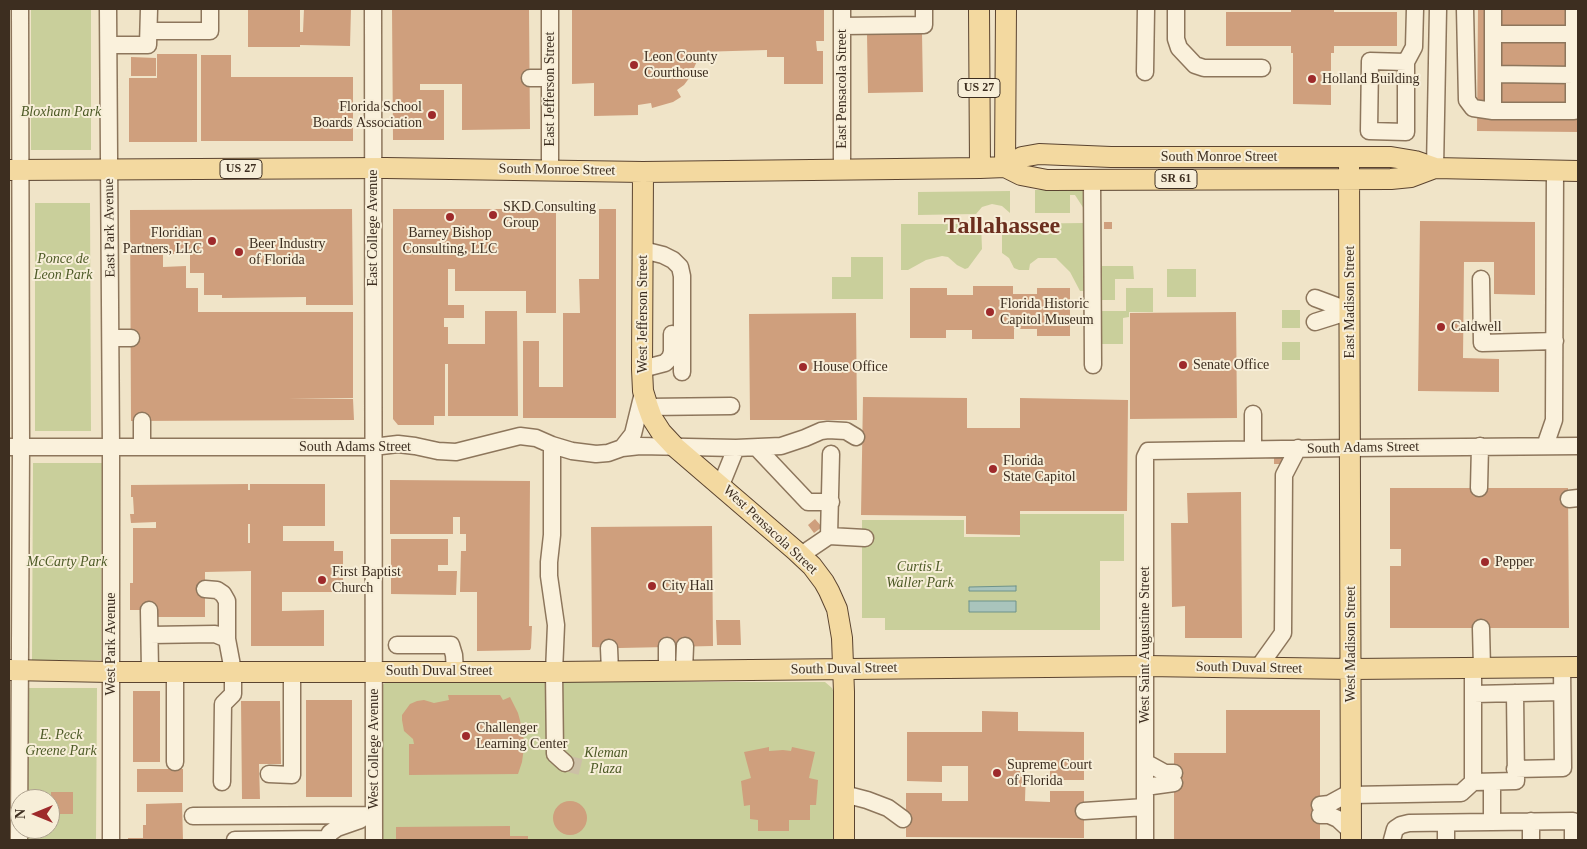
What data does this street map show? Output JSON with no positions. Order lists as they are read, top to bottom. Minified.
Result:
{"streets":{"main road":["US 27","South Monroe Street","SR 61","East Madison Street","West Jefferson Street","West Pensacola Street","West Madison Street","South Duval Street"],"street":["East Jefferson Street","East Pensacola Street","East Park Avenue","East College Avenue","South Adams Street","West Park Avenue","West Saint Augustine Street","West College Avenue"]},"crossings":[["US 27","South Monroe Street"],["US 27","East Park Avenue"],["East Jefferson Street","South Monroe Street"],["East Pensacola Street","South Monroe Street"],["South Monroe Street","East Park Avenue"],["South Monroe Street","East College Avenue"],["South Monroe Street","East Madison Street"],["South Monroe Street","West Jefferson Street"],["East Park Avenue","South Adams Street"],["East Park Avenue","West Park Avenue"],["East College Avenue","South Adams Street"],["East College Avenue","West College Avenue"],["East Madison Street","South Adams Street"],["East Madison Street","West Madison Street"],["West Jefferson Street","South Adams Street"],["West Jefferson Street","West Pensacola Street"],["South Adams Street","West Pensacola Street"],["South Adams Street","West Park Avenue"],["South Adams Street","West Madison Street"],["South Adams Street","West Saint Augustine Street"],["South Adams Street","West College Avenue"],["West Pensacola Street","South Duval Street"],["West Park Avenue","South Duval Street"],["West Madison Street","South Duval Street"],["West Saint Augustine Street","South Duval Street"],["South Duval Street","West College Avenue"]],"districts":["Tallahassee"],"parks":["Bloxham Park","Ponce de Leon Park","McCarty Park","Curtis L Waller Park","E. Peck Greene Park","Kleman Plaza"],"places":["Leon County Courthouse","Holland Building","Florida School Boards Association","SKD Consulting Group","Barney Bishop Consulting, LLC","Floridian Partners, LLC","Beer Industry of Florida","Florida Historic Capitol Museum","Caldwell","Senate Office","House Office","Florida State Capitol","Pepper","First Baptist Church","City Hall","Challenger Learning Center","Supreme Court of Florida"],"north":"left"}
